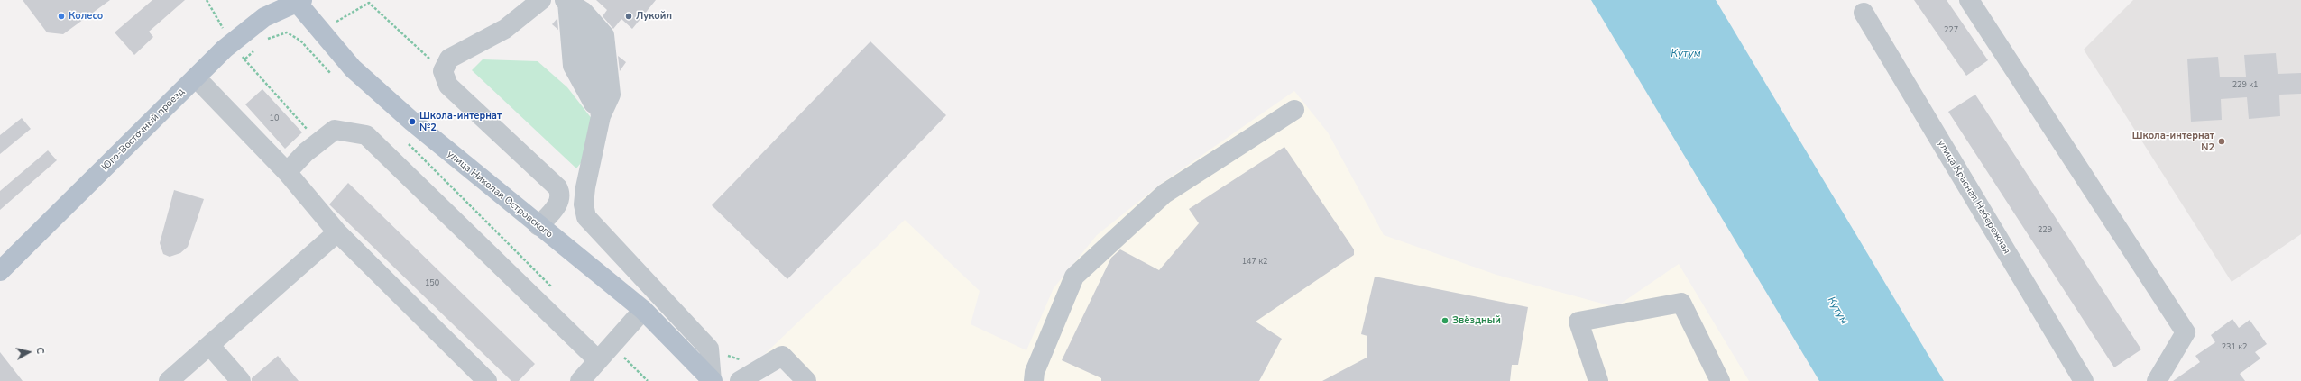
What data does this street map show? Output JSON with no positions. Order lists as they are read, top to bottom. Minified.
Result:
{"streets":{"main road":["Юго-Восточный проезд","улица Николая Островского"],"street":["улица Красная Набережная"]},"crossings":[["Юго-Восточный проезд","улица Николая Островского"]],"water":["Кутум"],"places":["Колесо","Лукойл","Школа-интернат №2","Школа-интернат N2","Звёздный"],"house_numbers":["227","229 к1","10","229","147 к2","150","231 к2"],"north":"right"}
